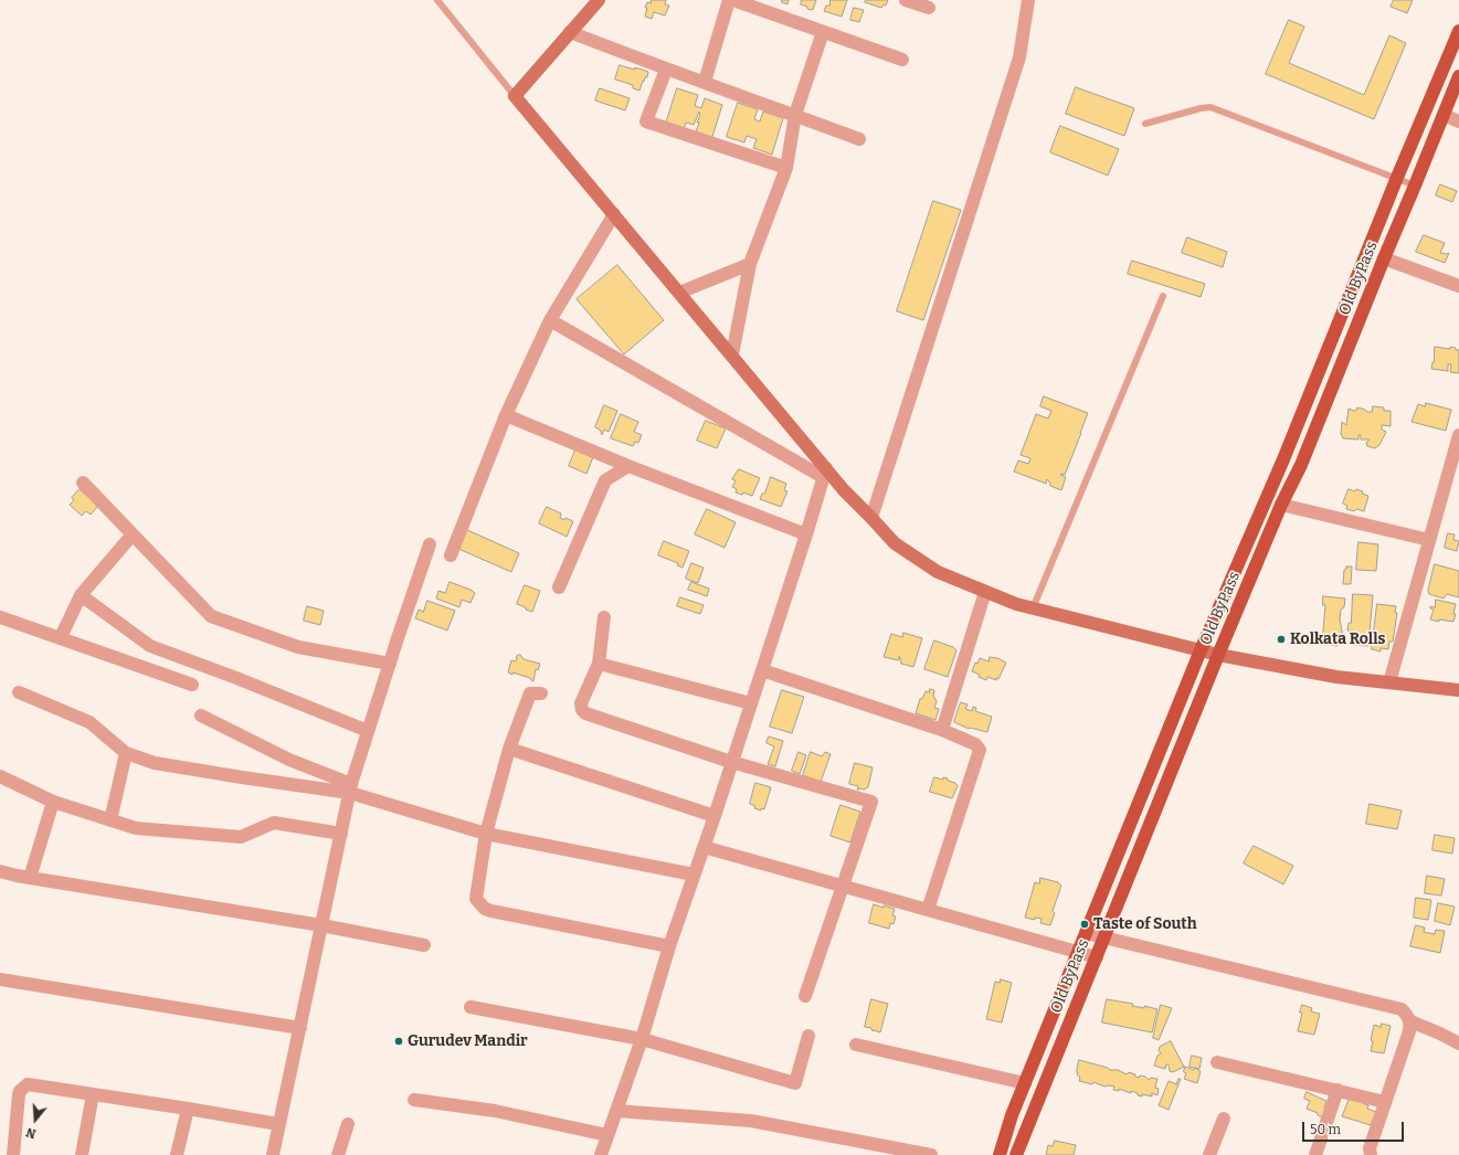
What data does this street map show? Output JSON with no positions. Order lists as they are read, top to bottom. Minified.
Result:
{"streets":{"main road":["Old ByPass"]},"places":["Kolkata Rolls","Taste of South","Gurudev Mandir"],"scale_bar":"50 m","north":"bottom"}
